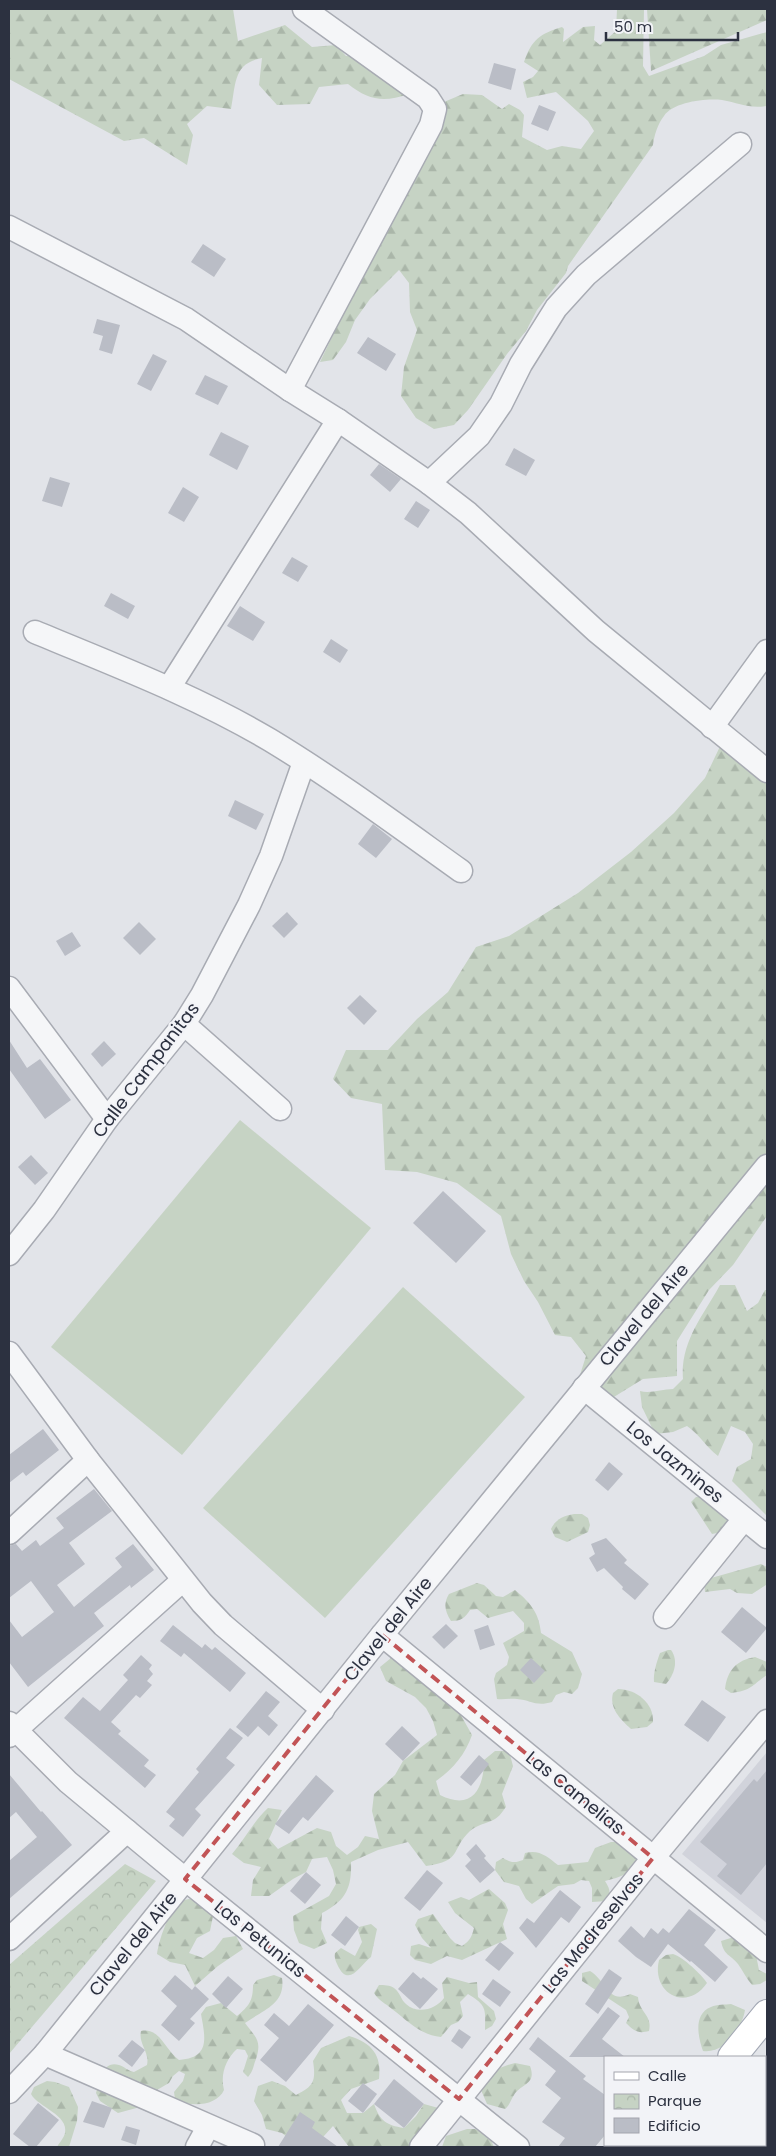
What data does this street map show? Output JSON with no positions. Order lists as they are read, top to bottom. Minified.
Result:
{"streets":{"street":["Calle Campanitas","Clavel del Aire","Los Jazmines","Las Camelias","Las Madreselvas","Las Petunias"]},"crossings":[["Clavel del Aire","Los Jazmines"],["Clavel del Aire","Las Camelias"],["Clavel del Aire","Las Petunias"],["Las Camelias","Las Madreselvas"],["Las Madreselvas","Las Petunias"]],"legend":["Calle","Parque","Edificio"],"scale_bar":"50 m"}
